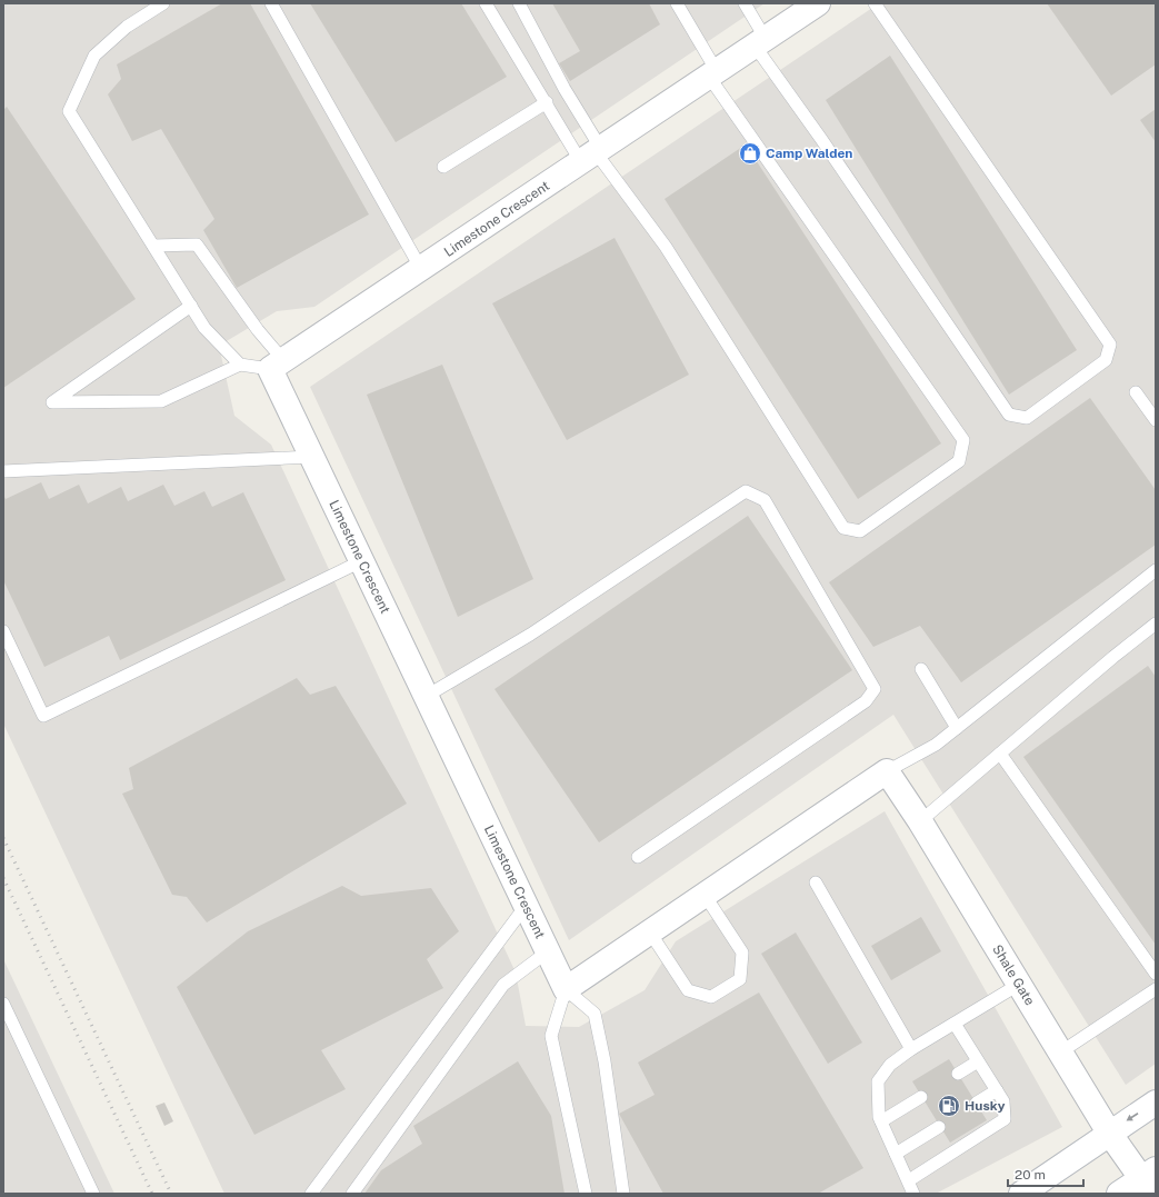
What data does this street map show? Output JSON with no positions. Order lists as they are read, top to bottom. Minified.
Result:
{"streets":{"street":["Limestone Crescent","Shale Gate"]},"places":{"shop":["Camp Walden"],"fuel station":["Husky"]},"scale_bar":"20 m"}
